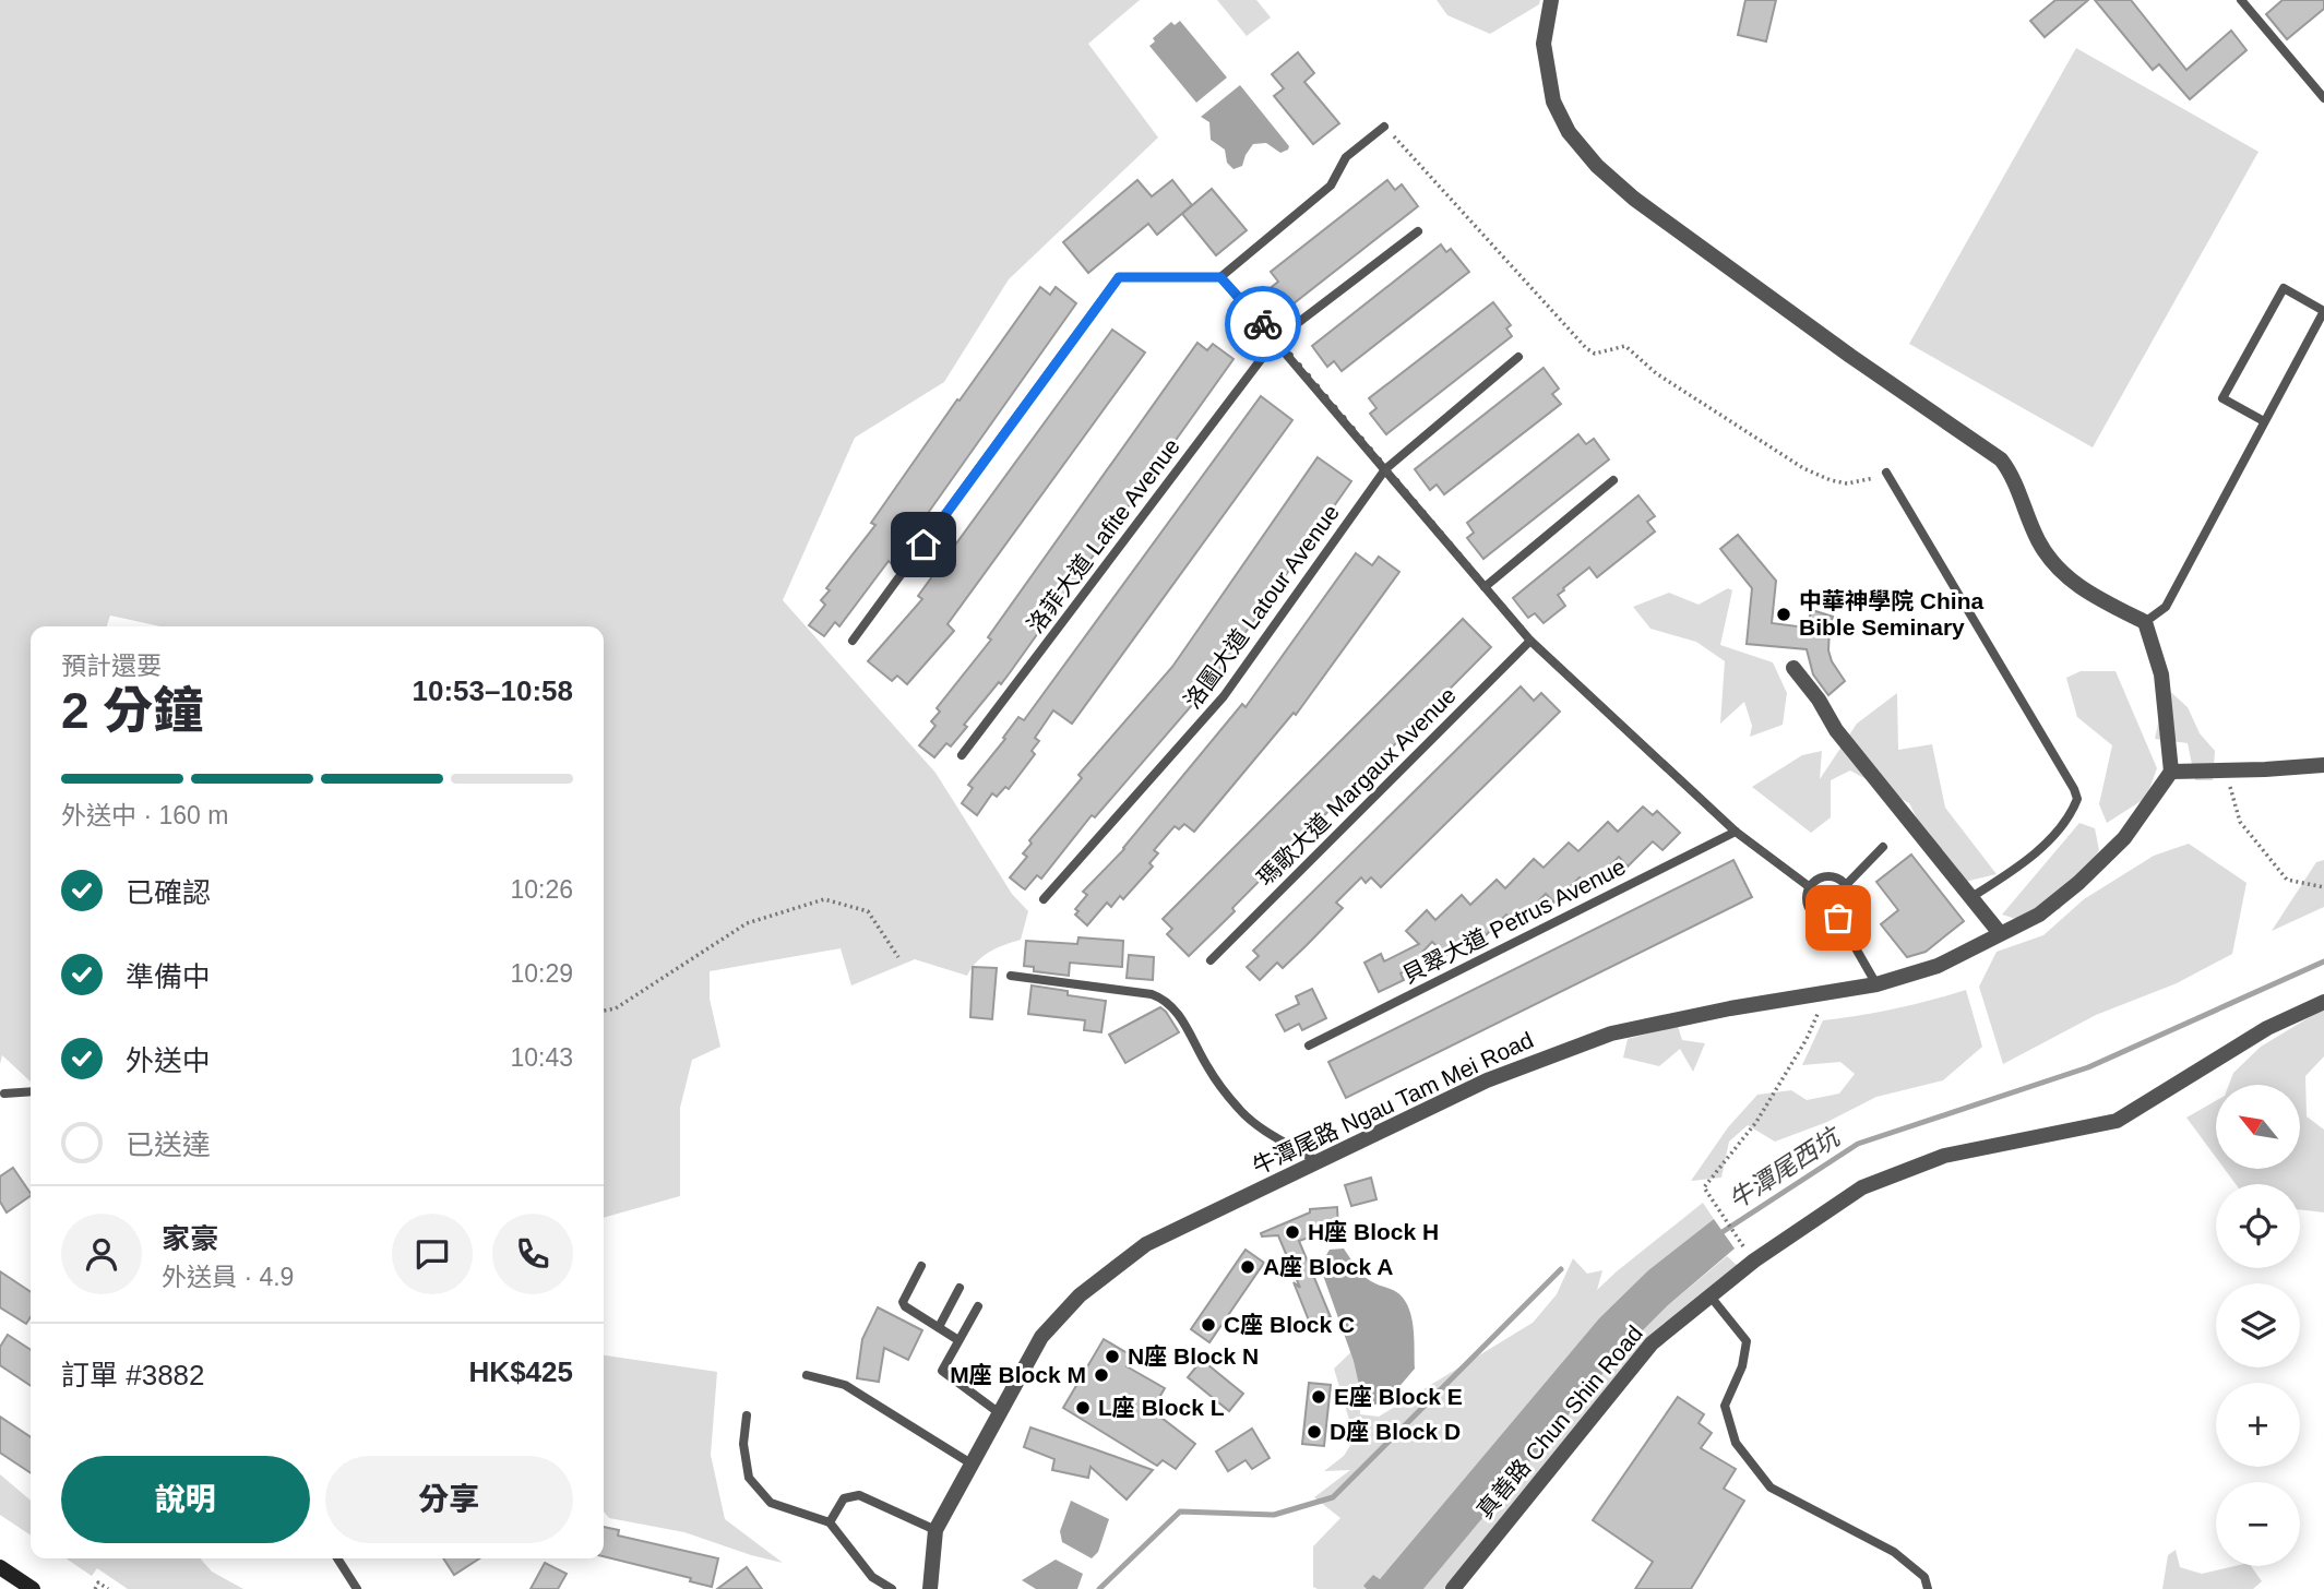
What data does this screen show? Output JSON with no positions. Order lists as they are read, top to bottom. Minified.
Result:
{"streets":{"street":["牛潭尾路 Ngau Tam Mei Road","真善路 Chun Shin Road"],"lane":["洛菲大道 Lafite Avenue","洛圖大道 Latour Avenue","瑪歌大道 Margaux Avenue","貝翠大道 Petrus Avenue"]},"water":["牛潭尾西坑"],"places":["中華神學院 China Bible Seminary","H座 Block H","A座 Block A","C座 Block C","N座 Block N","M座 Block M","E座 Block E","L座 Block L","D座 Block D"],"north":"top left","page":{"heading":["2 分鐘","預計還要","10:53–10:58"],"panel":["家豪","外送員 · 4.9","訂單 #3882","HK$425"],"bar":"外送中 · 160 m","list":[["已確認","10:26"],["準備中","10:29"],["外送中","10:43"],"已送達"],"map_buttons":["+","−"],"buttons":["說明","分享"]}}
